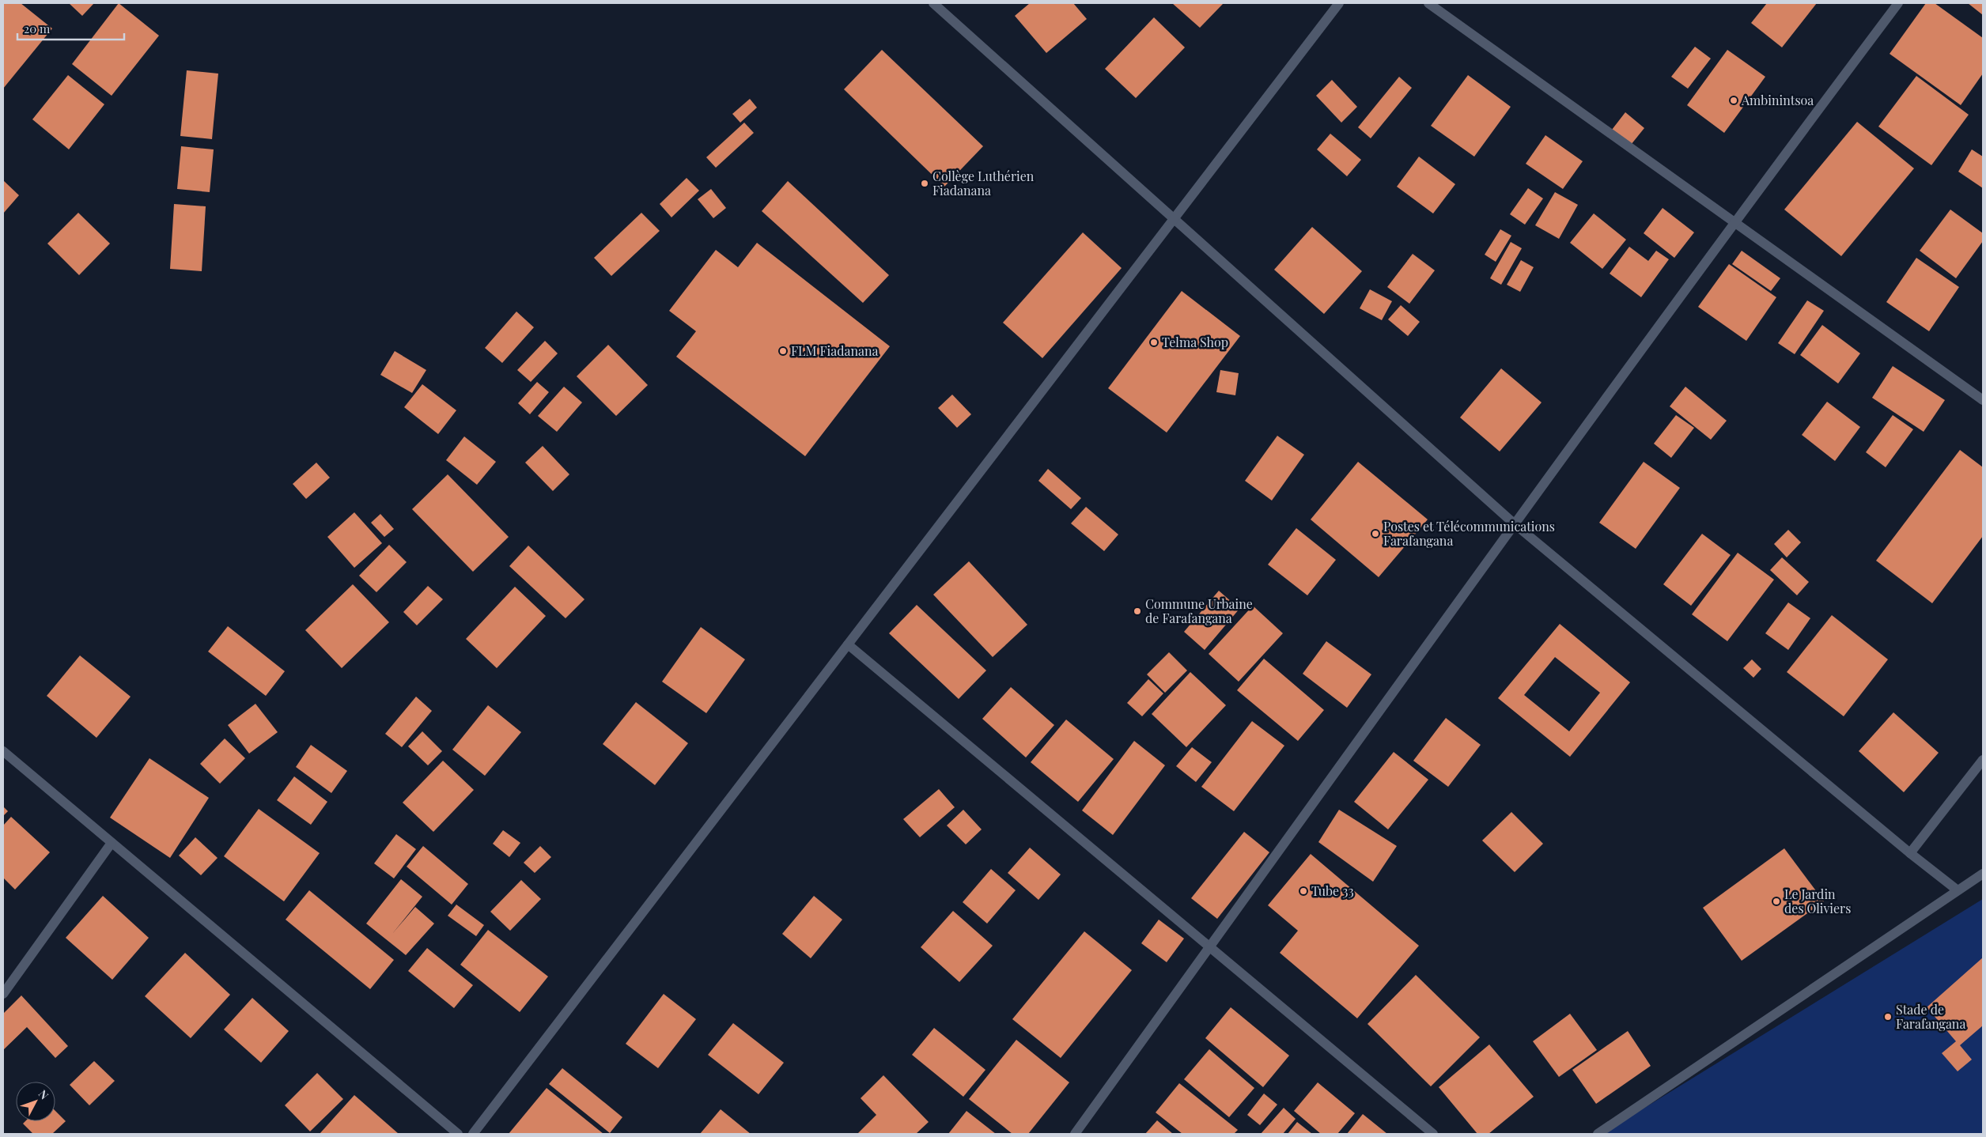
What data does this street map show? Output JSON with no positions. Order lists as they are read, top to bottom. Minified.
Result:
{"places":["Ambinintsoa","Collège Luthérien Fiadanana","Telma Shop","FLM Fiadanana","Postes et Télécommunications Farafangana","Commune Urbaine de Farafangana","Tube 33","Le Jardin des Oliviers","Stade de Farafangana"],"scale_bar":"20 m","north":"top right"}
